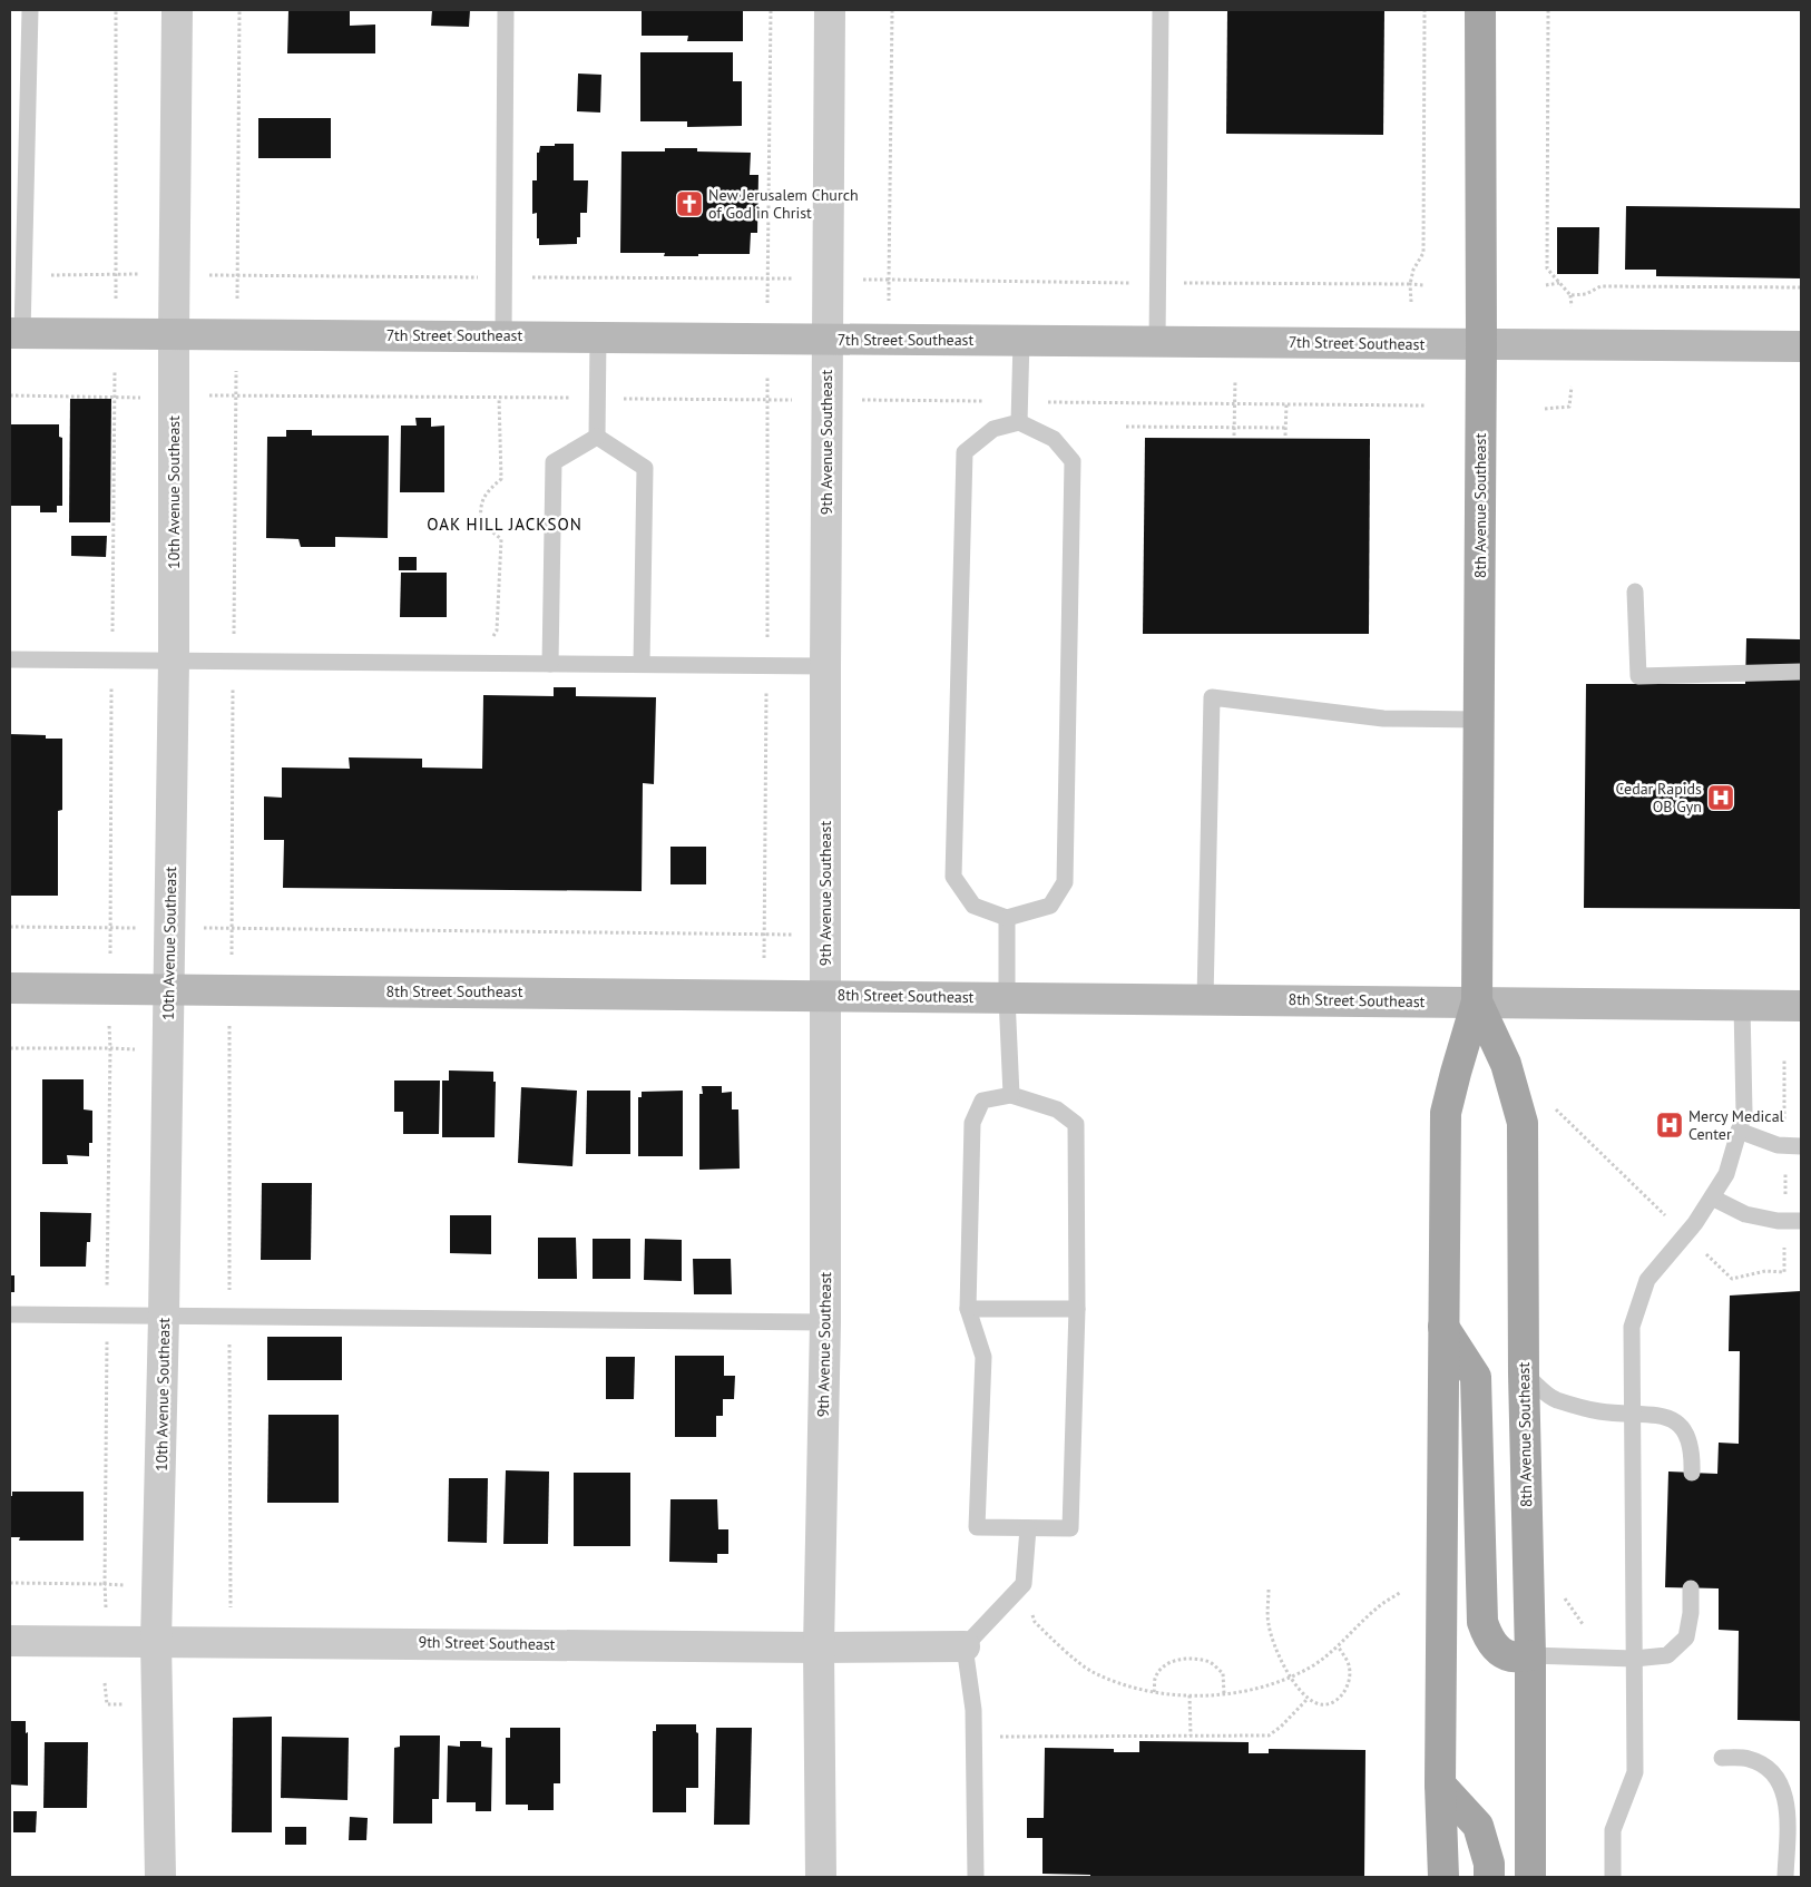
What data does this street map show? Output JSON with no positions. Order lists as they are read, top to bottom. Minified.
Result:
{"streets":{"main road":["7th Street Southeast","8th Avenue Southeast","8th Street Southeast"],"street":["9th Avenue Southeast","10th Avenue Southeast","9th Street Southeast"]},"crossings":[["7th Street Southeast","9th Avenue Southeast"],["7th Street Southeast","10th Avenue Southeast"],["7th Street Southeast","8th Avenue Southeast"],["9th Avenue Southeast","8th Street Southeast"],["9th Avenue Southeast","9th Street Southeast"],["10th Avenue Southeast","8th Street Southeast"],["10th Avenue Southeast","9th Street Southeast"],["8th Avenue Southeast","8th Street Southeast"]],"districts":["OAK HILL JACKSON"],"places":{"church":["New Jerusalem Church of God in Christ"],"hospital":["Cedar Rapids OB Gyn","Mercy Medical Center"]}}
